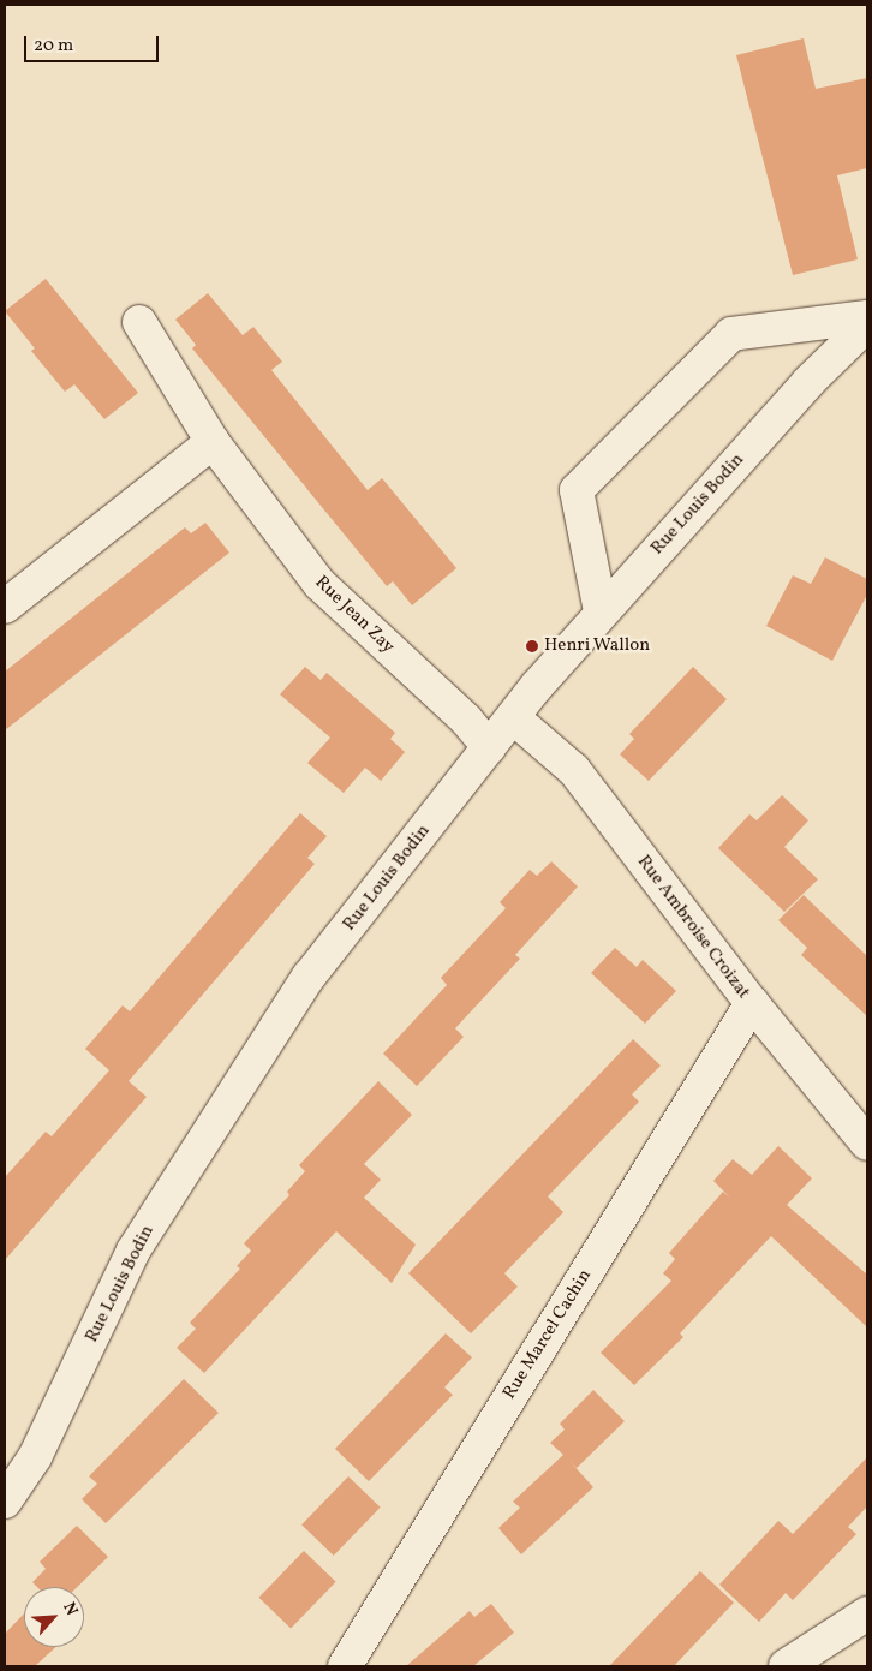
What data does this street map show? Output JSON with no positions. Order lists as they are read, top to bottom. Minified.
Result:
{"streets":{"street":["Rue Louis Bodin","Rue Jean Zay","Rue Ambroise Croizat","Rue Marcel Cachin"]},"crossings":[["Rue Louis Bodin","Rue Jean Zay"],["Rue Louis Bodin","Rue Ambroise Croizat"],["Rue Ambroise Croizat","Rue Marcel Cachin"]],"places":["Henri Wallon"],"scale_bar":"20 m","north":"top right"}
